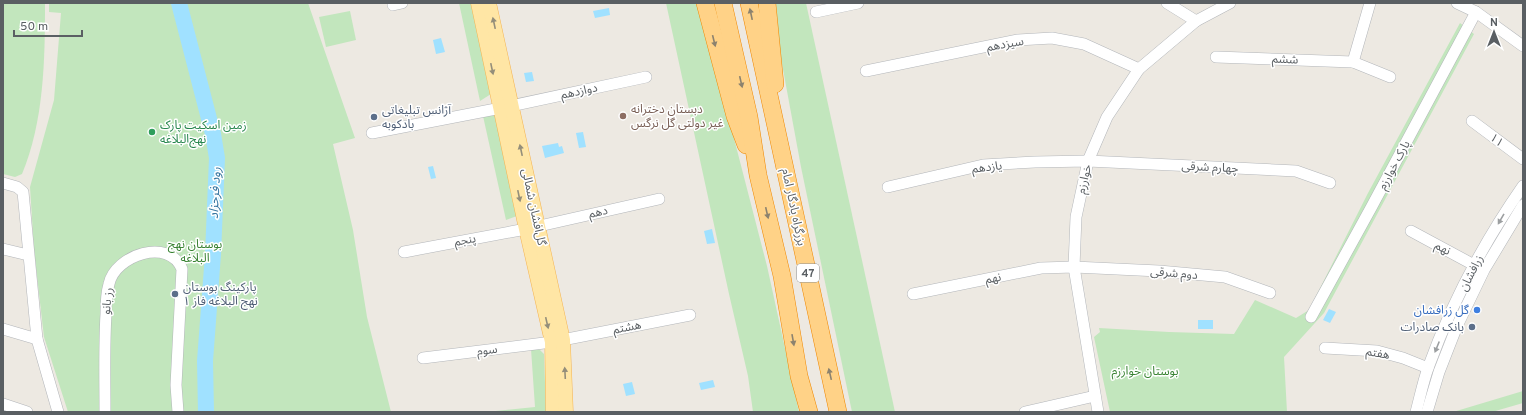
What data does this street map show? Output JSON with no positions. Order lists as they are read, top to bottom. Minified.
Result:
{"streets":{"highway":["بزرگراه یادگار امام","47"],"main road":["گل‌افشان شمالی"],"street":["سیزدهم","ششم","دوازدهم","۱۱","پارک خوارزم","یازدهم","چهارم شرقی","خوارزم","دهم","پنجم","نهم","دوم شرقی","زرافشان","رز بانو","هشتم","سوم","هفتم"]},"crossings":[["سیزدهم","خوارزم"],["دوازدهم","گل‌افشان شمالی"],["یازدهم","چهارم شرقی"],["یازدهم","خوارزم"],["چهارم شرقی","خوارزم"],["خوارزم","نهم"],["خوارزم","دوم شرقی"],["گل‌افشان شمالی","دهم"],["گل‌افشان شمالی","پنجم"],["گل‌افشان شمالی","هشتم"],["گل‌افشان شمالی","سوم"],["دهم","پنجم"],["نهم","دوم شرقی"],["نهم","زرافشان"],["زرافشان","هفتم"],["هشتم","سوم"]],"water":["رود فرحزاد"],"parks":["بوستان نهج البلاغه","بوستان خوارزم"],"places":["دبستان دخترانه غیر دولتی گل نرگس","آژانس تبلیغاتی بادکوبه","زمین اسکیت پارک نهج‌البلاغه","پارکینگ بوستان نهج البلاغه فاز ۱","گل زرافشان","بانک صادرات"],"scale_bar":"50 m","north":"top"}
